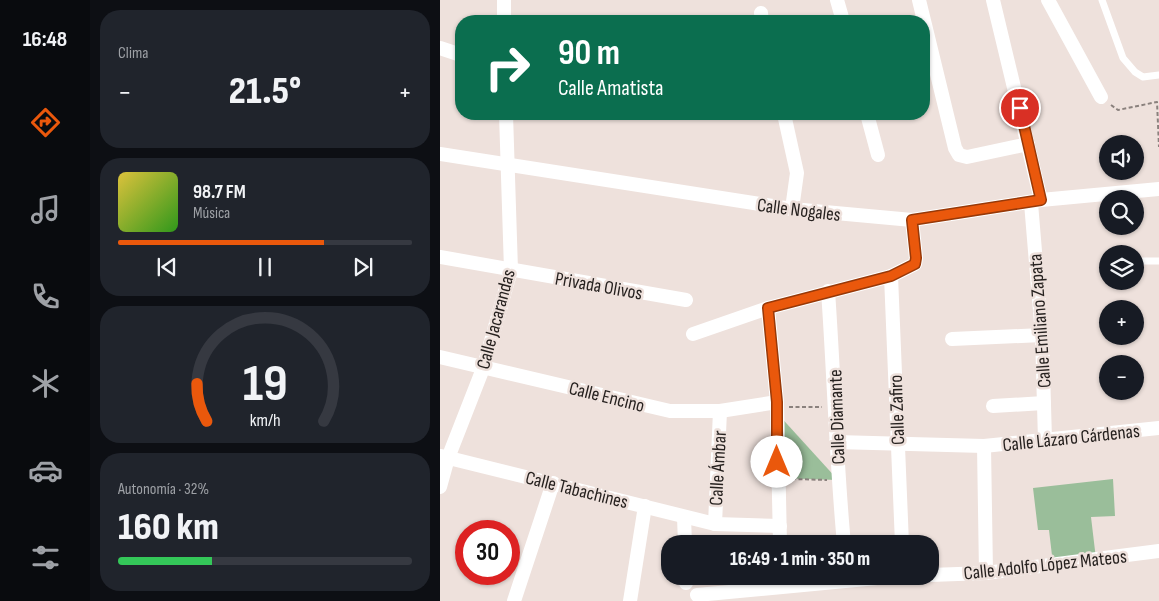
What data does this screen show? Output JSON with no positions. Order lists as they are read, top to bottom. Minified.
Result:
{"streets":{"street":["Calle Nogales","Privada Olivos","Calle Jacarandas","Calle Emiliano Zapata","Calle Encino","Calle Zafiro","Calle Diamante","Calle Lázaro Cárdenas","Calle Ámbar","Calle Tabachines","Calle Adolfo López Mateos"]},"crossings":[["Calle Nogales","Calle Jacarandas"],["Calle Nogales","Calle Emiliano Zapata"],["Privada Olivos","Calle Jacarandas"],["Calle Jacarandas","Calle Encino"],["Calle Jacarandas","Calle Tabachines"],["Calle Emiliano Zapata","Calle Lázaro Cárdenas"],["Calle Encino","Calle Ámbar"],["Calle Zafiro","Calle Lázaro Cárdenas"],["Calle Diamante","Calle Lázaro Cárdenas"],["Calle Ámbar","Calle Tabachines"]],"page":{"tabs":"16:48","tile":["Clima",["Autonomía · 32%","160 km"]],"turn":["90 m","Calle Amatista"],"heat":["−","21.5°","+"],"map_buttons":["+","−"],"song":["98.7 FM","Música"],"limit":"30","trip":"16:49 · 1 min · 350 m","gauge":["19","km/h"]}}
